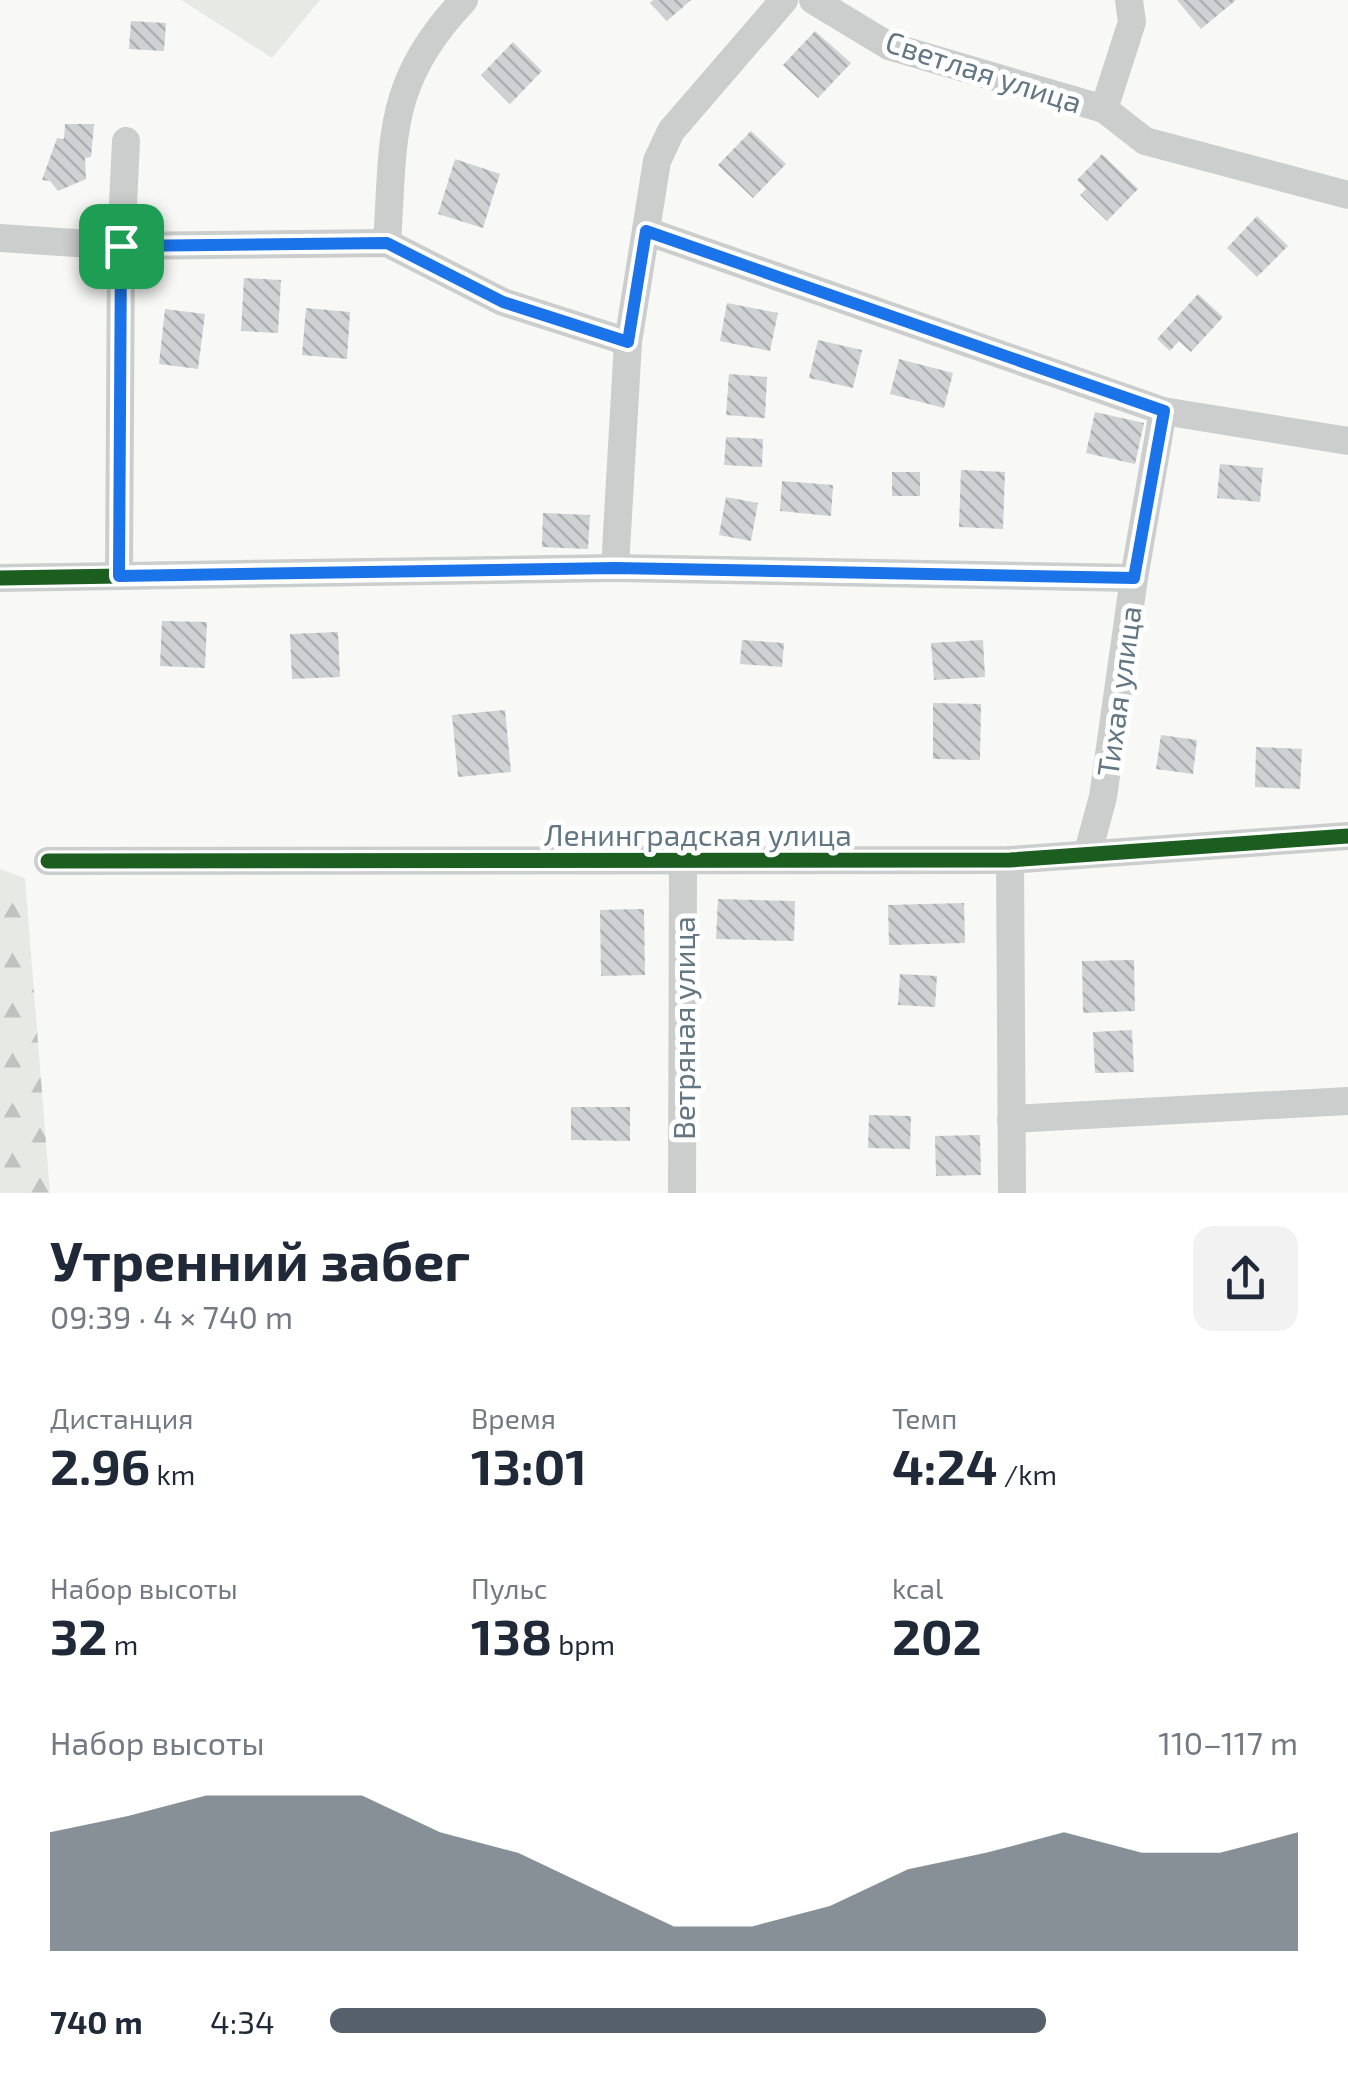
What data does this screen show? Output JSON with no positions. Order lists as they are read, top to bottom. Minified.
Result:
{"streets":{"street":["Светлая улица","Тихая улица","Ленинградская улица","Ветряная улица"]},"crossings":[["Тихая улица","Ленинградская улица"],["Ленинградская улица","Ветряная улица"]],"page":{"heading":["Утренний забег","09:39 · 4 × 740 m"],"stats":[["Дистанция","2.96 km"],["Время","13:01"],["Темп","4:24 /km"],["Набор высоты","32 m"],["Пульс","138 bpm"],["kcal","202"]],"chart":["Набор высоты","110–117 m"],"list":[{"name":"740 m","note":"4:34"}]}}
